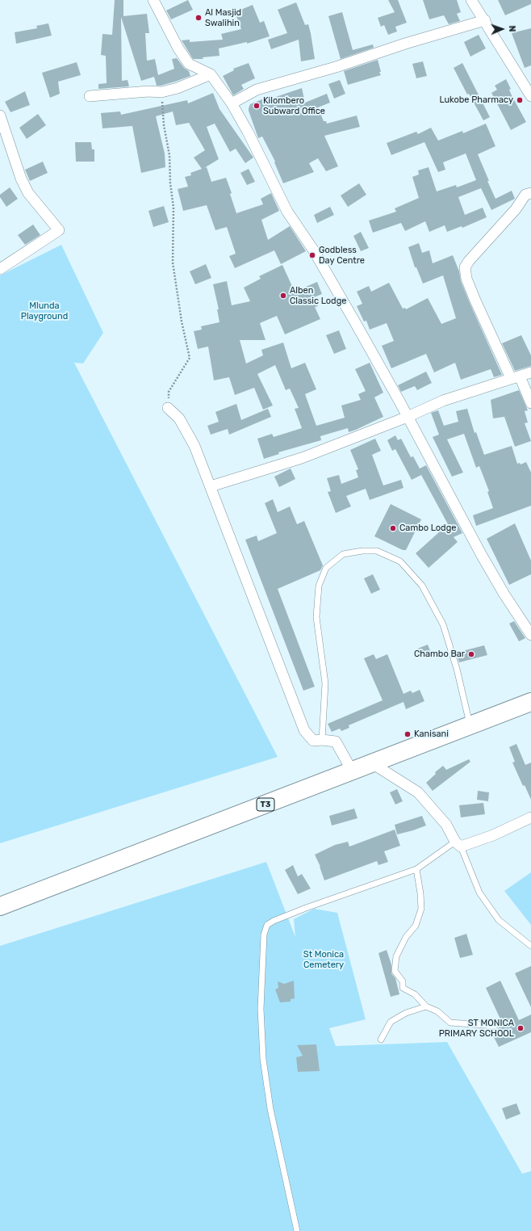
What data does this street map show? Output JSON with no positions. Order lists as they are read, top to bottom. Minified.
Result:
{"streets":{"highway":["T3"]},"parks":["Mlunda Playground","St Monica Cemetery"],"places":["Al Masjid Swalihin","Lukobe Pharmacy","Kilombero Subward Office","Godbless Day Centre","Alben Classic Lodge","Cambo Lodge","Chambo Bar","Kanisani","ST MONICA PRIMARY SCHOOL"],"north":"right"}
